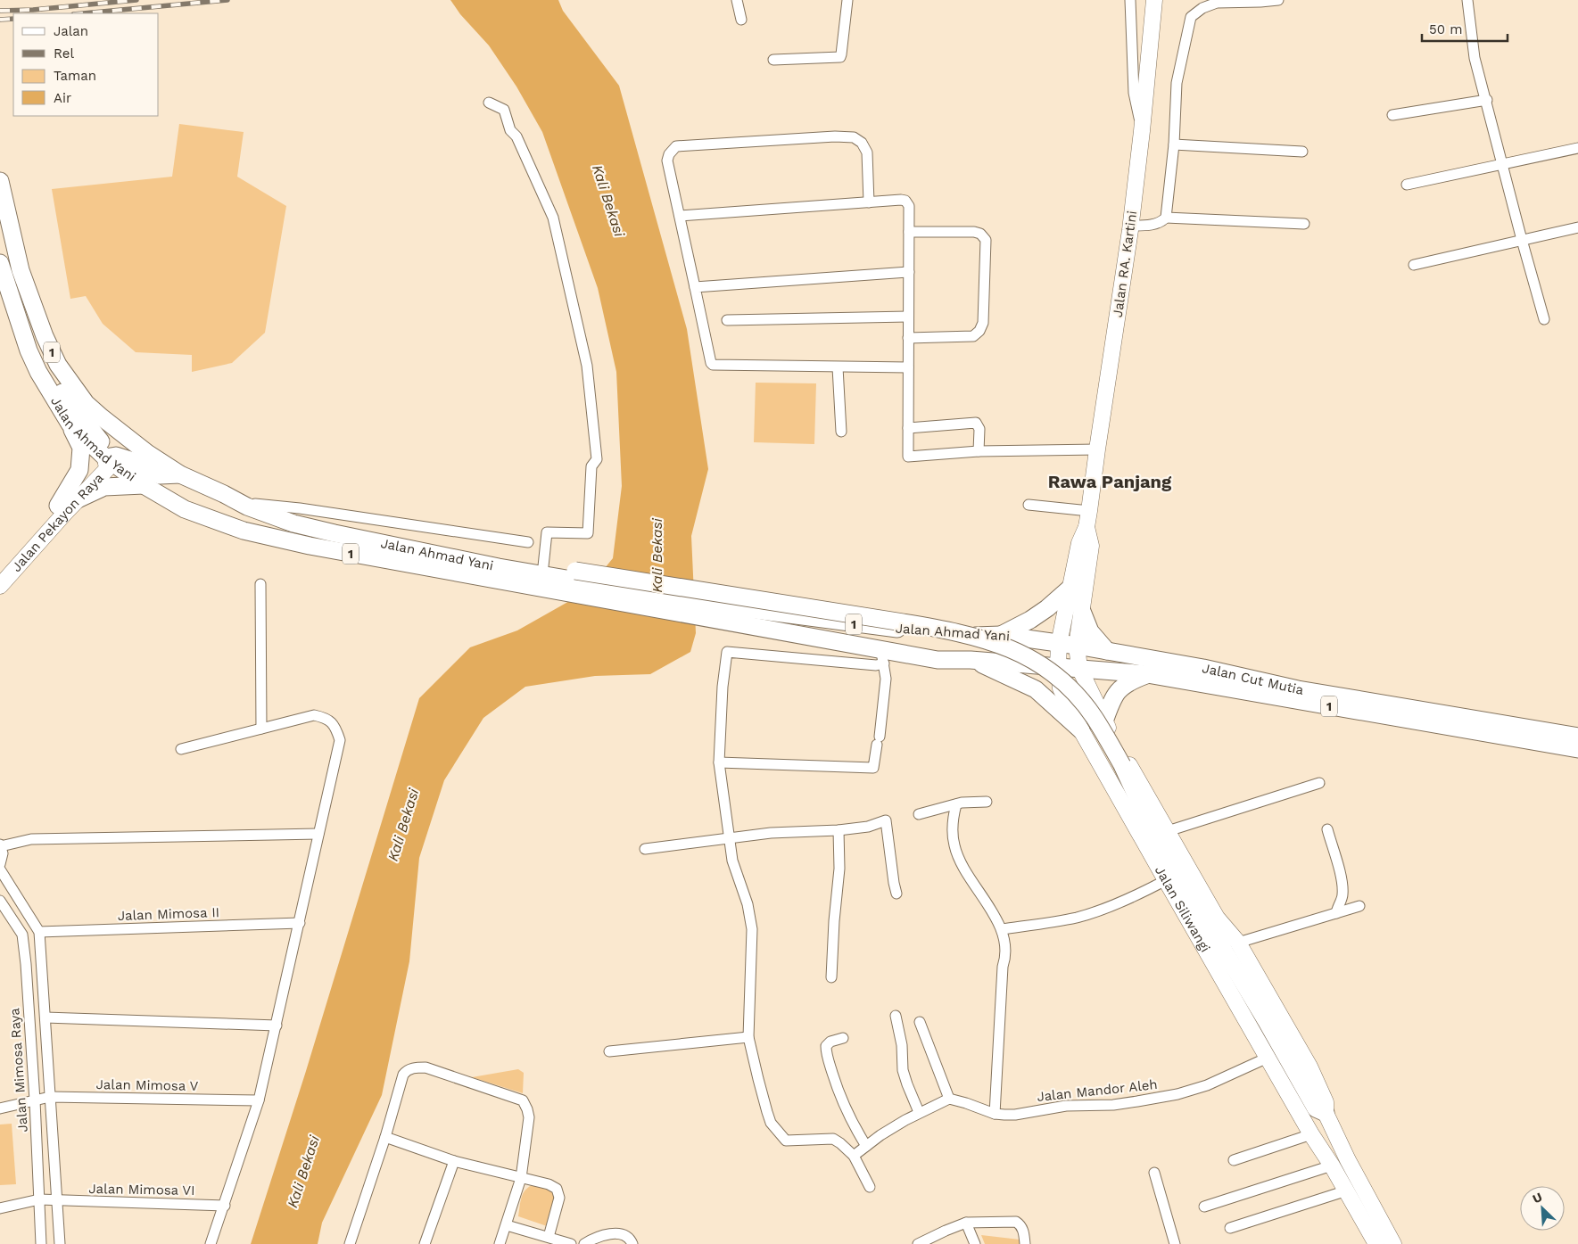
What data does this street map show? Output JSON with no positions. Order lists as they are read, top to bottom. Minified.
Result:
{"streets":{"highway":["1","Jalan Ahmad Yani","Jalan Cut Mutia"],"main road":["Jalan RA. Kartini","Jalan Pekayon Raya","Jalan Siliwangi"],"street":["Jalan Mimosa II","Jalan Mimosa Raya","Jalan Mimosa V","Jalan Mandor Aleh","Jalan Mimosa VI"]},"crossings":[["Jalan RA. Kartini","Jalan Ahmad Yani"],["Jalan RA. Kartini","Jalan Cut Mutia"],["Jalan RA. Kartini","Jalan Siliwangi"],["Jalan Ahmad Yani","Jalan Pekayon Raya"],["Jalan Ahmad Yani","Jalan Cut Mutia"],["Jalan Ahmad Yani","Jalan Siliwangi"],["Jalan Cut Mutia","Jalan Siliwangi"],["Jalan Siliwangi","Jalan Mandor Aleh"],["Jalan Mimosa Raya","Jalan Mimosa V"],["Jalan Mimosa Raya","Jalan Mimosa VI"]],"districts":["Rawa Panjang"],"water":["Kali Bekasi"],"legend":["Jalan","Rel","Taman","Air"],"scale_bar":"50 m","north":"top left"}
